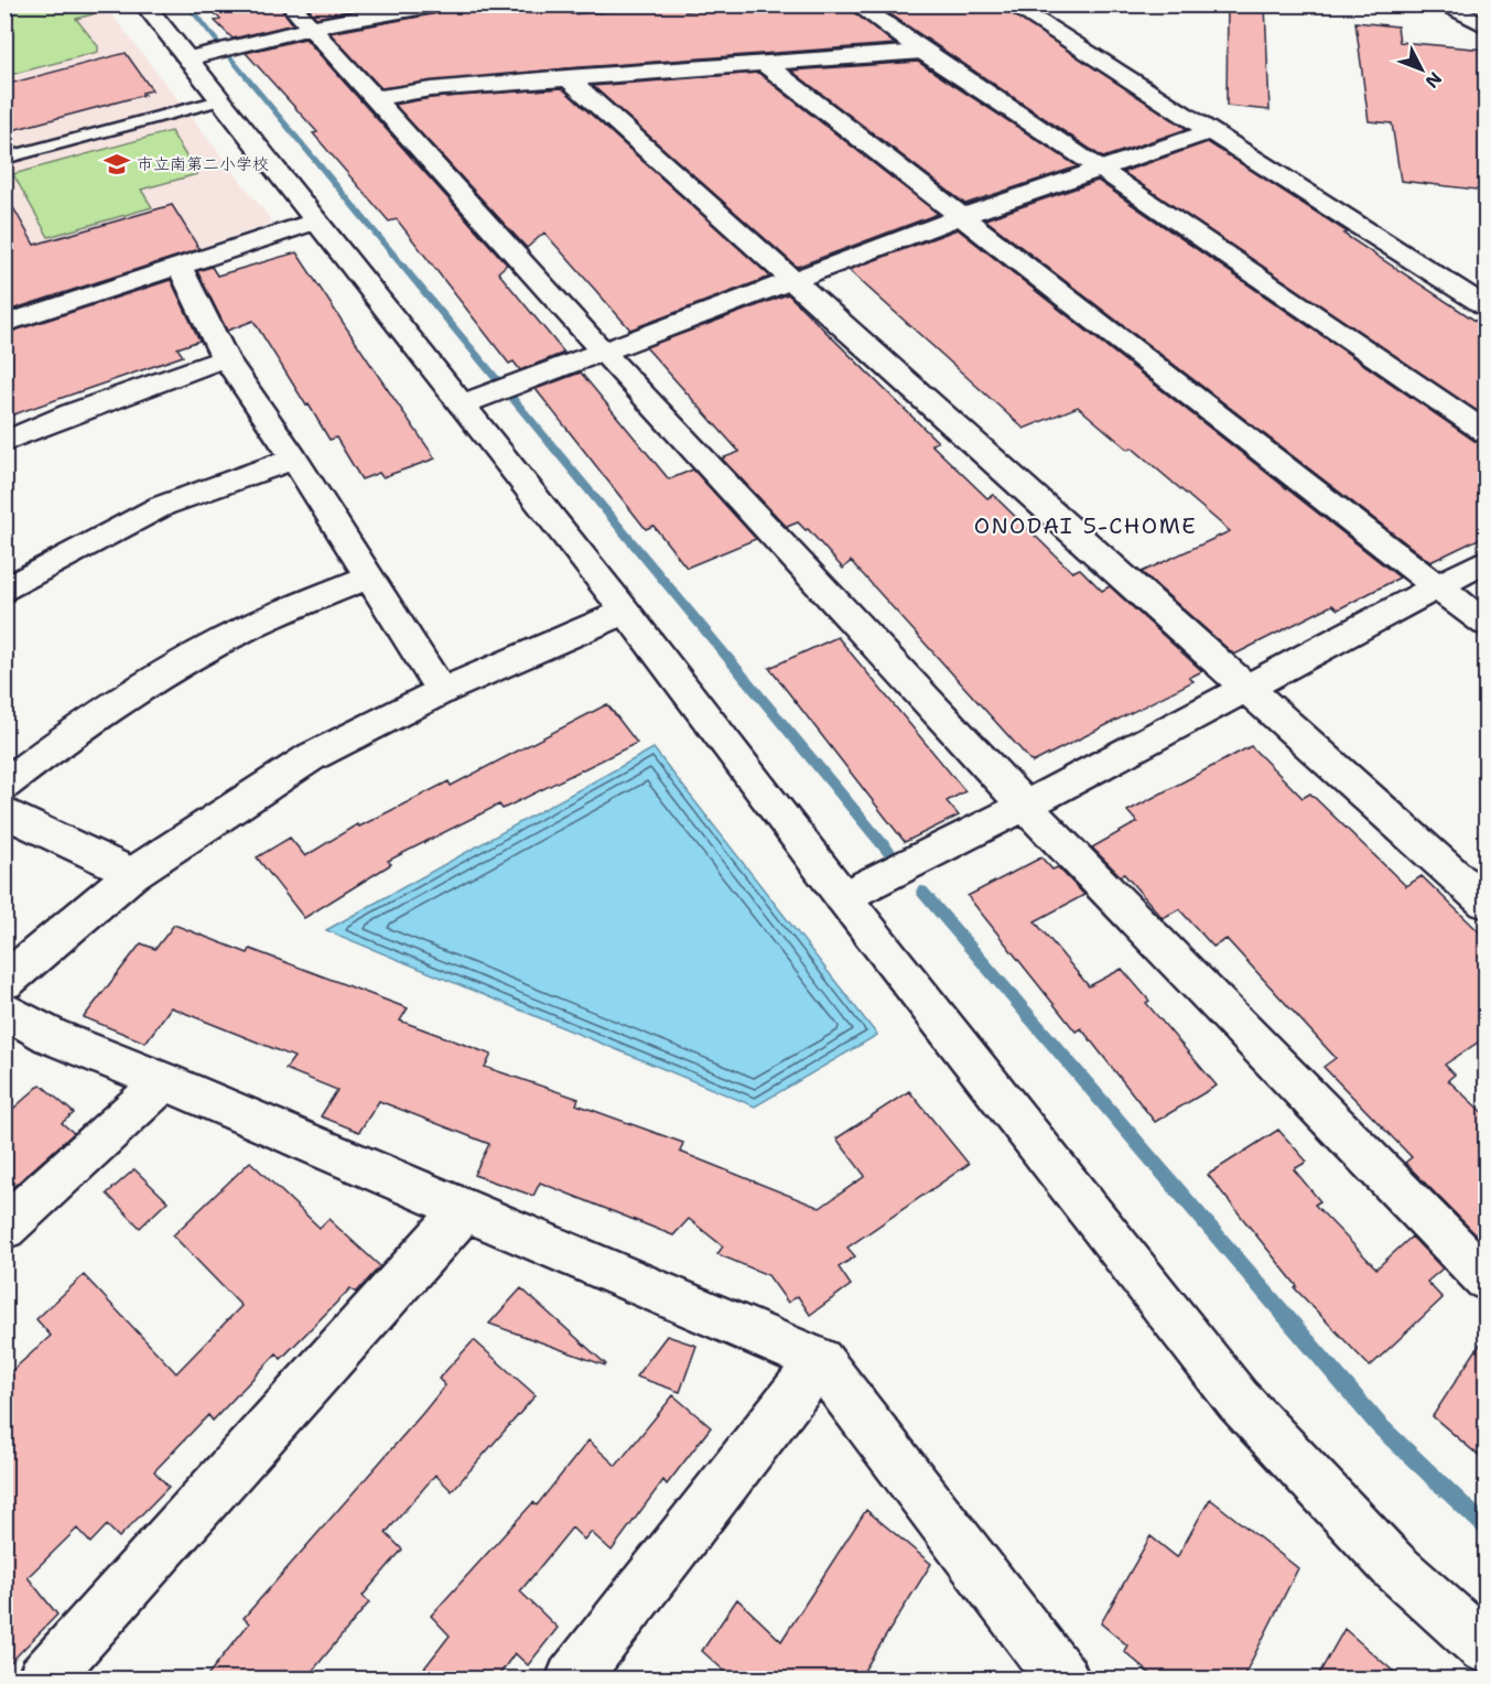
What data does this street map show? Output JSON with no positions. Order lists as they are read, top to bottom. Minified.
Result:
{"districts":["ONODAI 5-CHOME"],"places":{"school or university":["市立南第二小学校"]},"north":"bottom right"}
